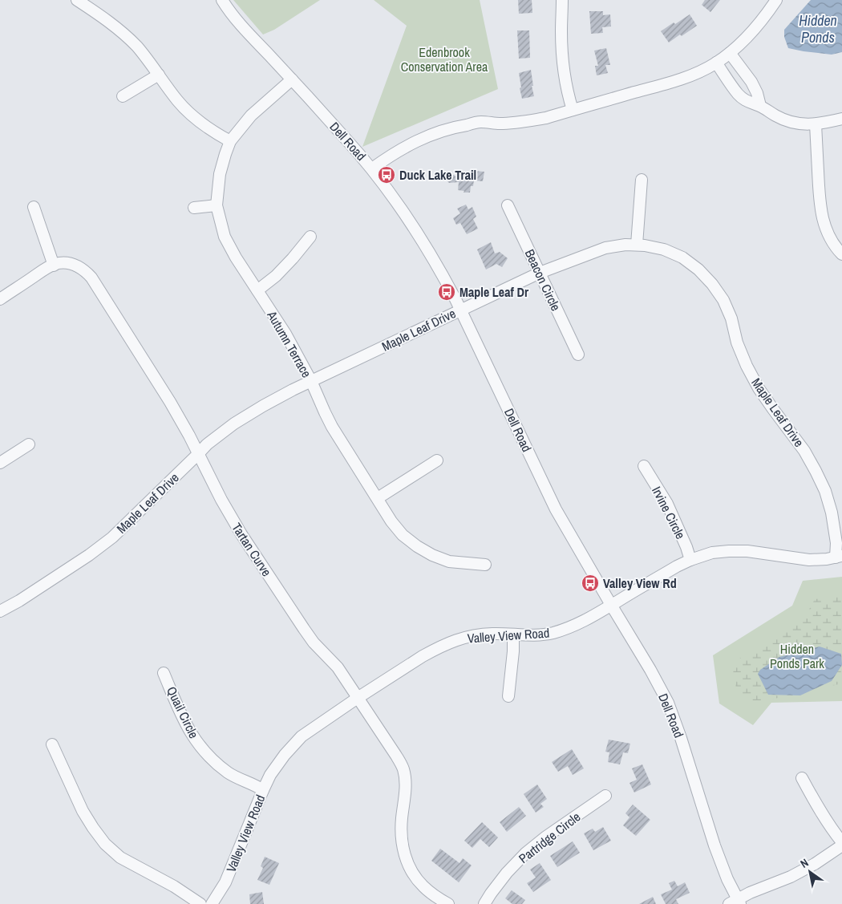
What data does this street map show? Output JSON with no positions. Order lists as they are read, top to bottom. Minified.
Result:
{"streets":{"street":["Dell Road","Beacon Circle","Maple Leaf Drive","Autumn Terrace","Irvine Circle","Tartan Curve","Valley View Road","Quail Circle","Partridge Circle"]},"crossings":[["Dell Road","Maple Leaf Drive"],["Dell Road","Autumn Terrace"],["Dell Road","Valley View Road"],["Beacon Circle","Maple Leaf Drive"],["Maple Leaf Drive","Autumn Terrace"],["Maple Leaf Drive","Tartan Curve"],["Maple Leaf Drive","Valley View Road"],["Irvine Circle","Valley View Road"],["Tartan Curve","Valley View Road"],["Valley View Road","Quail Circle"]],"water":["Hidden Ponds"],"parks":["Edenbrook Conservation Area","Hidden Ponds Park"],"places":{"bus stop":["Duck Lake Trail","Maple Leaf Dr","Valley View Rd"]},"north":"top left"}
